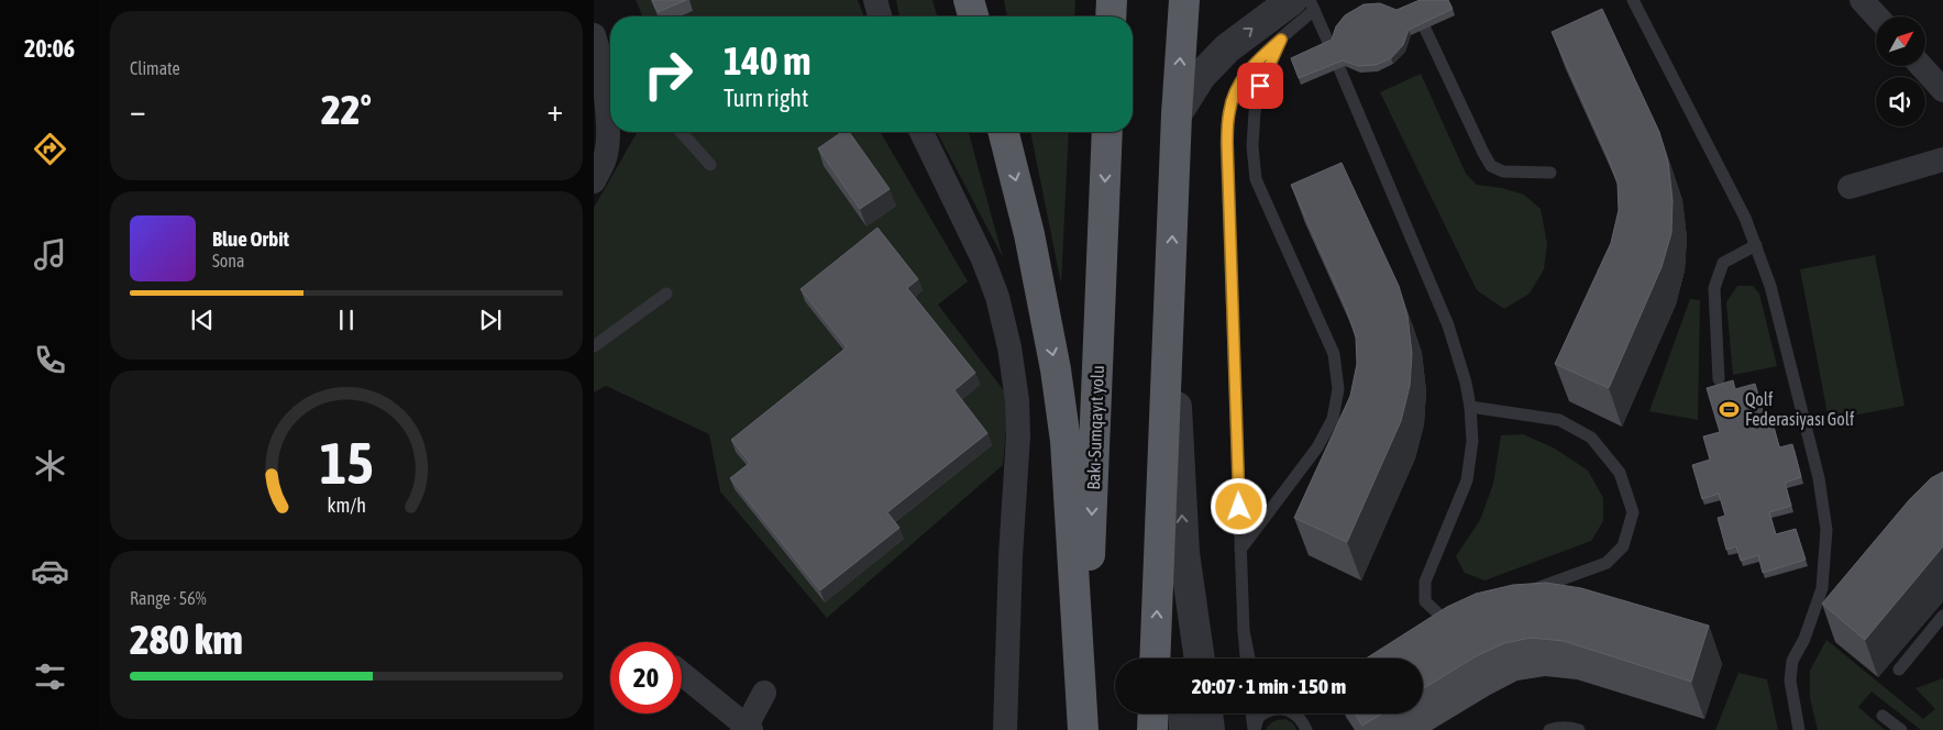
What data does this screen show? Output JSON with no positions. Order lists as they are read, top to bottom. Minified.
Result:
{"streets":{"highway":["Bakı-Sumqayıt yolu"]},"places":{"sports":["Qolf Federasiyası Golf"]},"north":"top right","page":{"tabs":"20:06","tile":["Climate",["Range · 56%","280 km"]],"turn":["140 m","Turn right"],"heat":["−","22°","+"],"song":["Blue Orbit","Sona"],"limit":"20","trip":"20:07 · 1 min · 150 m","gauge":["15","km/h"]}}
